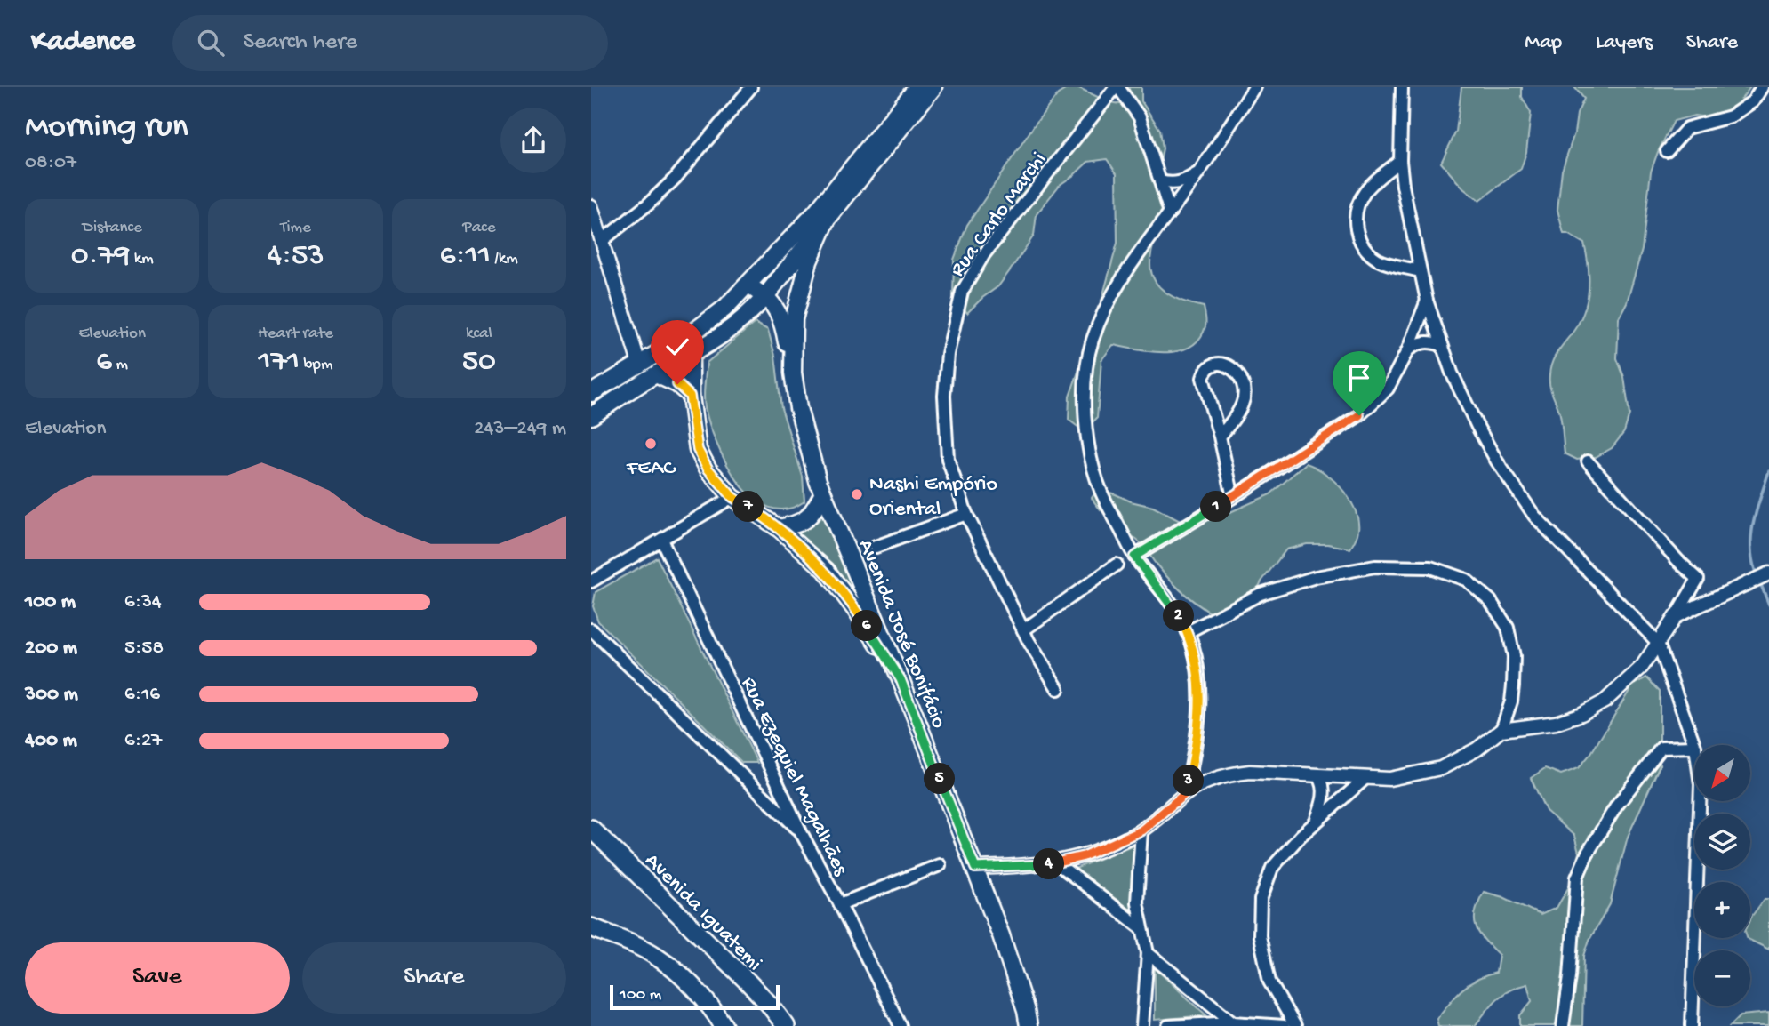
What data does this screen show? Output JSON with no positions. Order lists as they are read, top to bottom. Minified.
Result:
{"streets":{"main road":["Avenida José Bonifácio","Avenida Iguatemi"],"street":["Rua Carlo Marchi","Rua Ezequiel Magalhães"]},"places":["FEAC","Nashi Empório Oriental"],"scale_bar":"100 m","north":"bottom left","page":{"header":"Kadence","search":"Search here","nav":["Map","Layers","Share"],"heading":["Morning run","08:07"],"stats":[["Distance","0.79 km"],["Time","4:53"],["Pace","6:11 /km"],["Elevation","6 m"],["Heart rate","171 bpm"],["kcal","50"]],"chart":["Elevation","243–249 m"],"pins":["1","7","2","6","5","3","4"],"list":[{"name":"100 m","note":"6:34"},{"name":"200 m","note":"5:58"},{"name":"300 m","note":"6:16"},{"name":"400 m","note":"6:27"}],"map_buttons":["+","−"],"buttons":["Save","Share"],"scale":"100 m"}}
